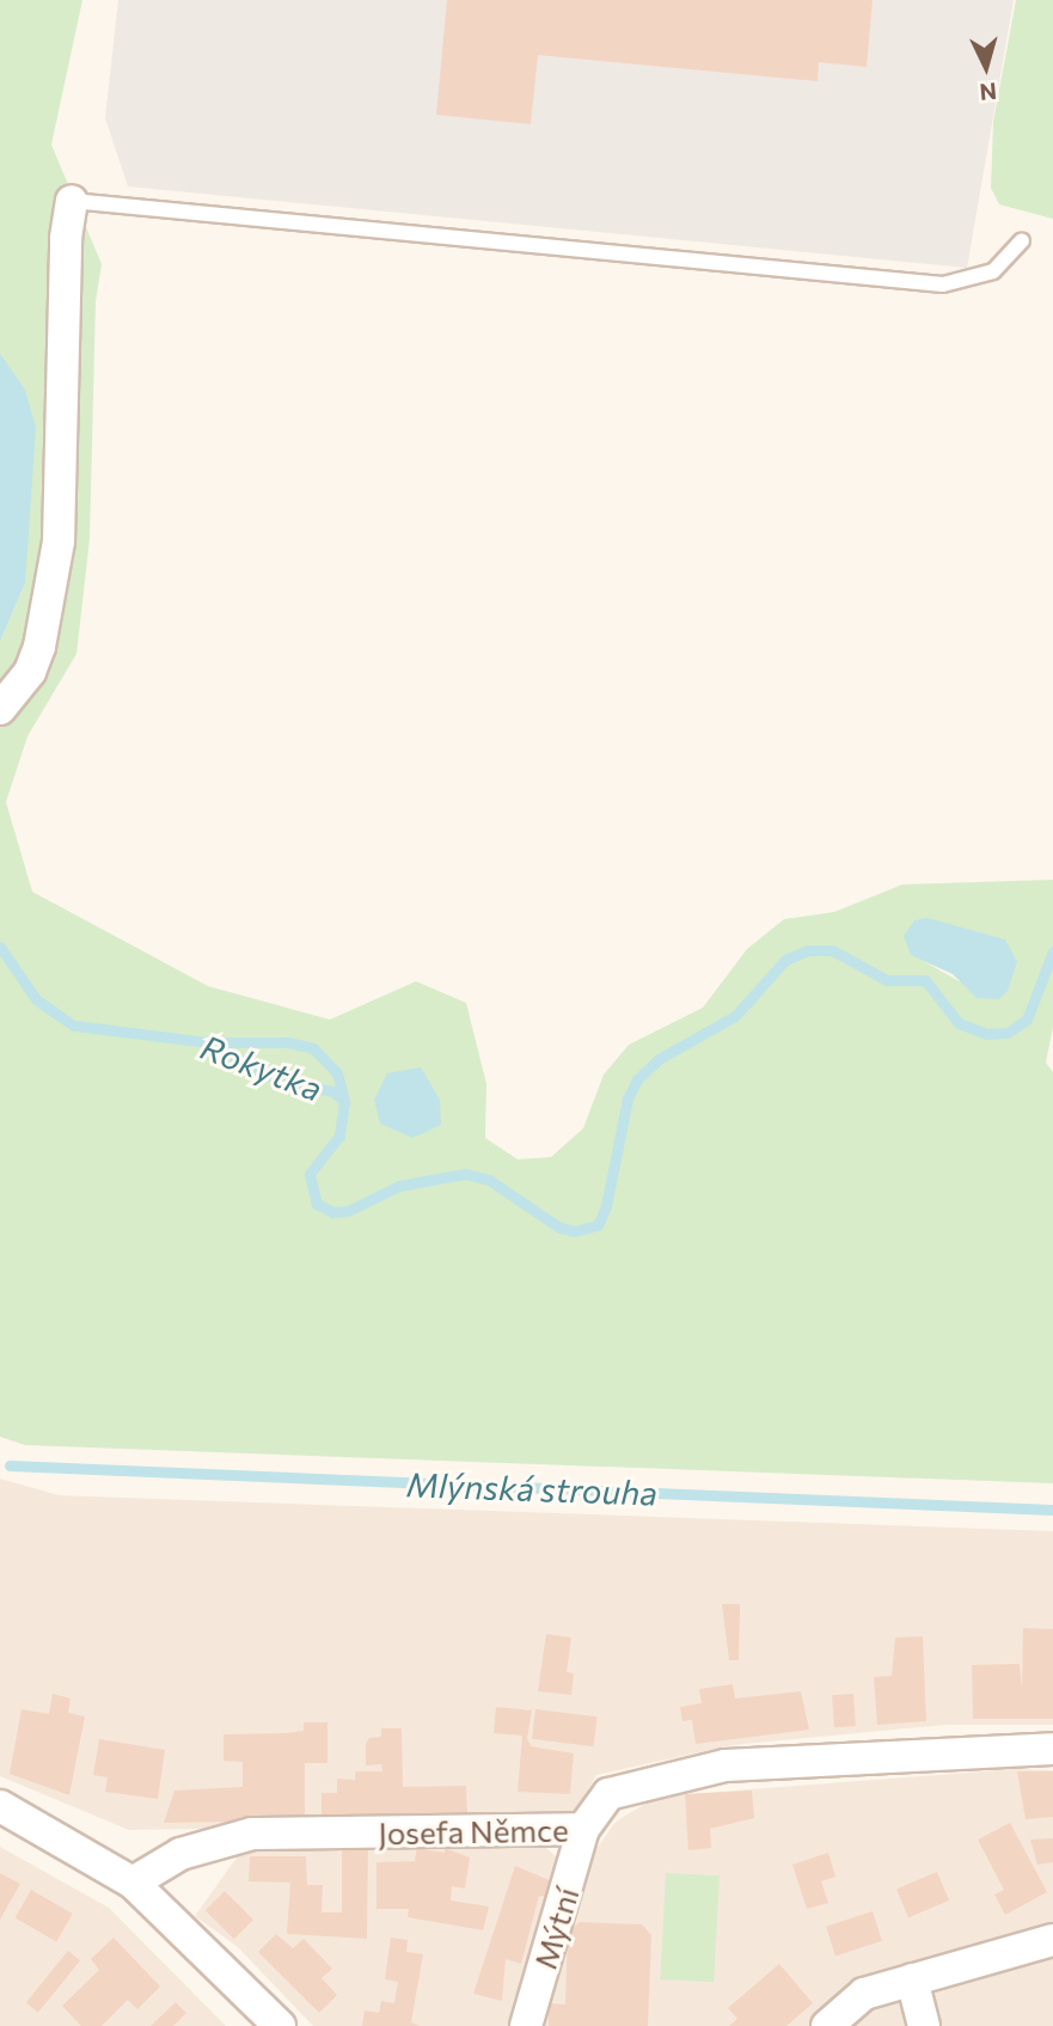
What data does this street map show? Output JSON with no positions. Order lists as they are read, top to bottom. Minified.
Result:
{"streets":{"street":["Josefa Němce","Mýtní"]},"crossings":[["Josefa Němce","Mýtní"]],"water":["Rokytka","Mlýnská strouha"],"north":"bottom"}
